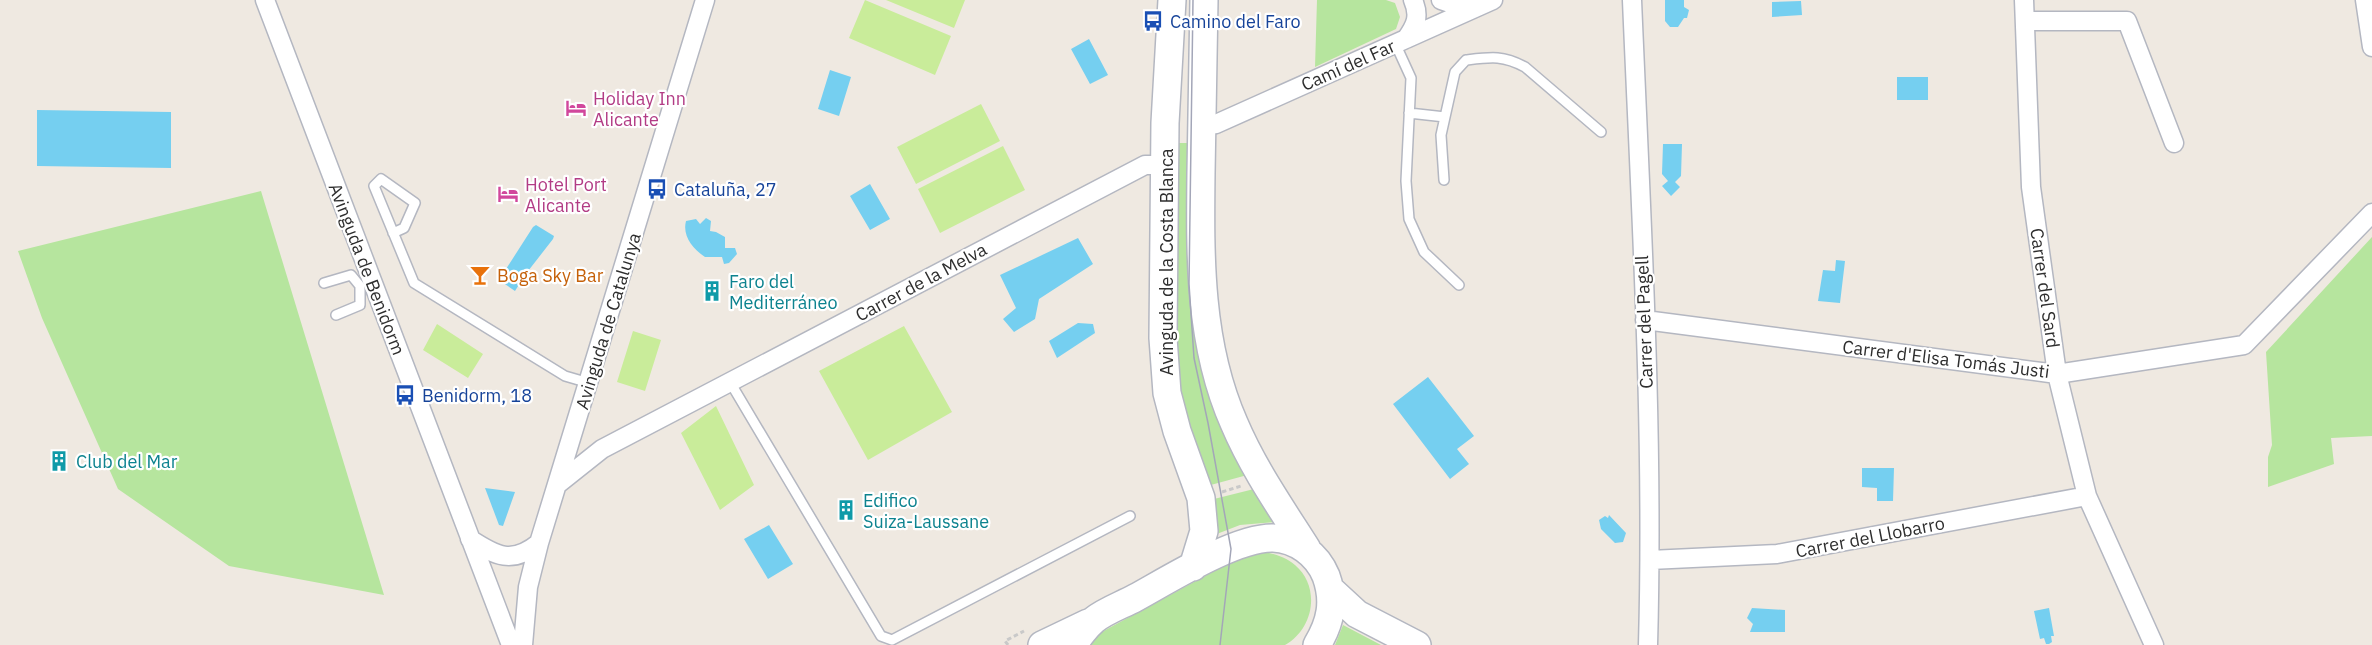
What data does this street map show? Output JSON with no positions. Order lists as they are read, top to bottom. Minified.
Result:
{"streets":{"street":["Camí del Far","Avinguda de la Costa Blanca","Avinguda de Benidorm","Carrer de la Melva","Carrer del Sard","Avinguda de Catalunya","Carrer del Pagell","Carrer d'Elisa Tomás Justi","Carrer del Llobarro"]},"crossings":[["Camí del Far","Avinguda de la Costa Blanca"],["Avinguda de la Costa Blanca","Carrer de la Melva"],["Carrer de la Melva","Avinguda de Catalunya"],["Carrer del Sard","Carrer d'Elisa Tomás Justi"],["Carrer del Sard","Carrer del Llobarro"],["Carrer del Pagell","Carrer d'Elisa Tomás Justi"],["Carrer del Pagell","Carrer del Llobarro"]],"places":{"bus stop":["Camino del Faro","Cataluña, 27","Benidorm, 18"],"hotel":["Holiday Inn Alicante","Hotel Port Alicante"],"bar":["Boga Sky Bar"],"building":["Faro del Mediterráneo","Club del Mar","Edifico Suiza-Laussane"]}}
